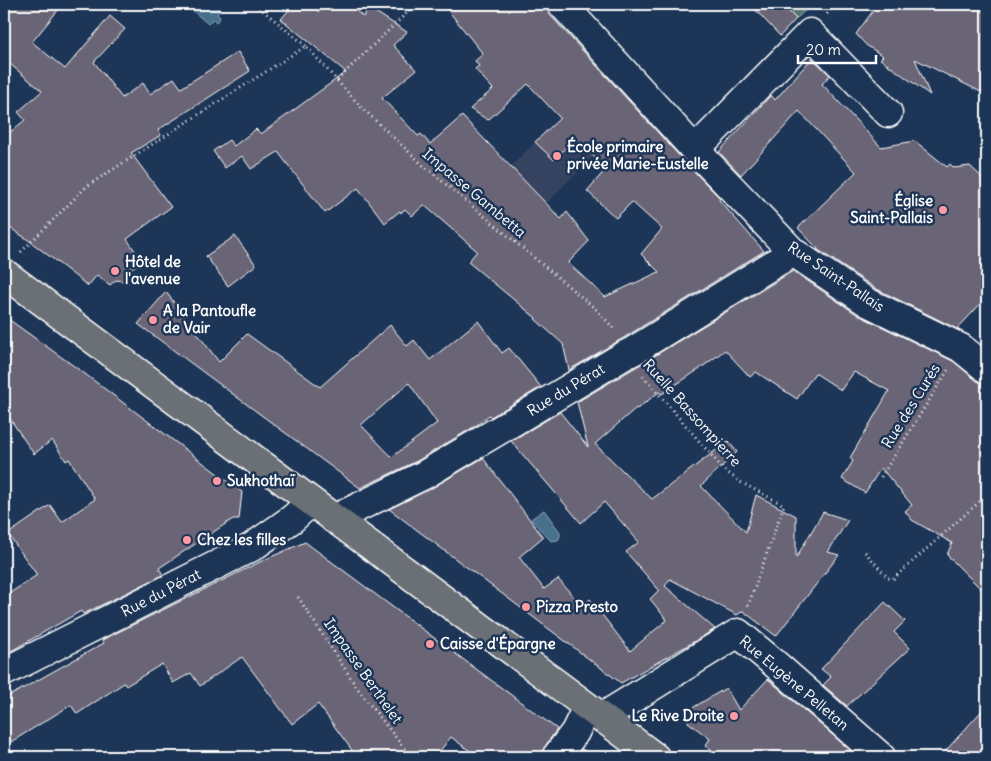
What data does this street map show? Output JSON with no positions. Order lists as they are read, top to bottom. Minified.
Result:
{"streets":{"street":["Rue Saint-Pallais","Rue du Pérat","Rue Eugène Pelletan"],"path":["Impasse Gambetta","Rue des Curés","Ruelle Bassompierre","Impasse Berthelet"]},"crossings":[["Impasse Gambetta","Rue du Pérat"],["Impasse Gambetta","Ruelle Bassompierre"],["Rue Saint-Pallais","Rue du Pérat"],["Rue Saint-Pallais","Rue des Curés"],["Rue du Pérat","Ruelle Bassompierre"],["Ruelle Bassompierre","Rue Eugène Pelletan"]],"places":["École primaire privée Marie-Eustelle","Église Saint-Pallais","Hôtel de l'avenue","A la Pantoufle de Vair","Sukhothaï","Chez les filles","Pizza Presto","Caisse d'Épargne","Le Rive Droite"],"scale_bar":"20 m"}
